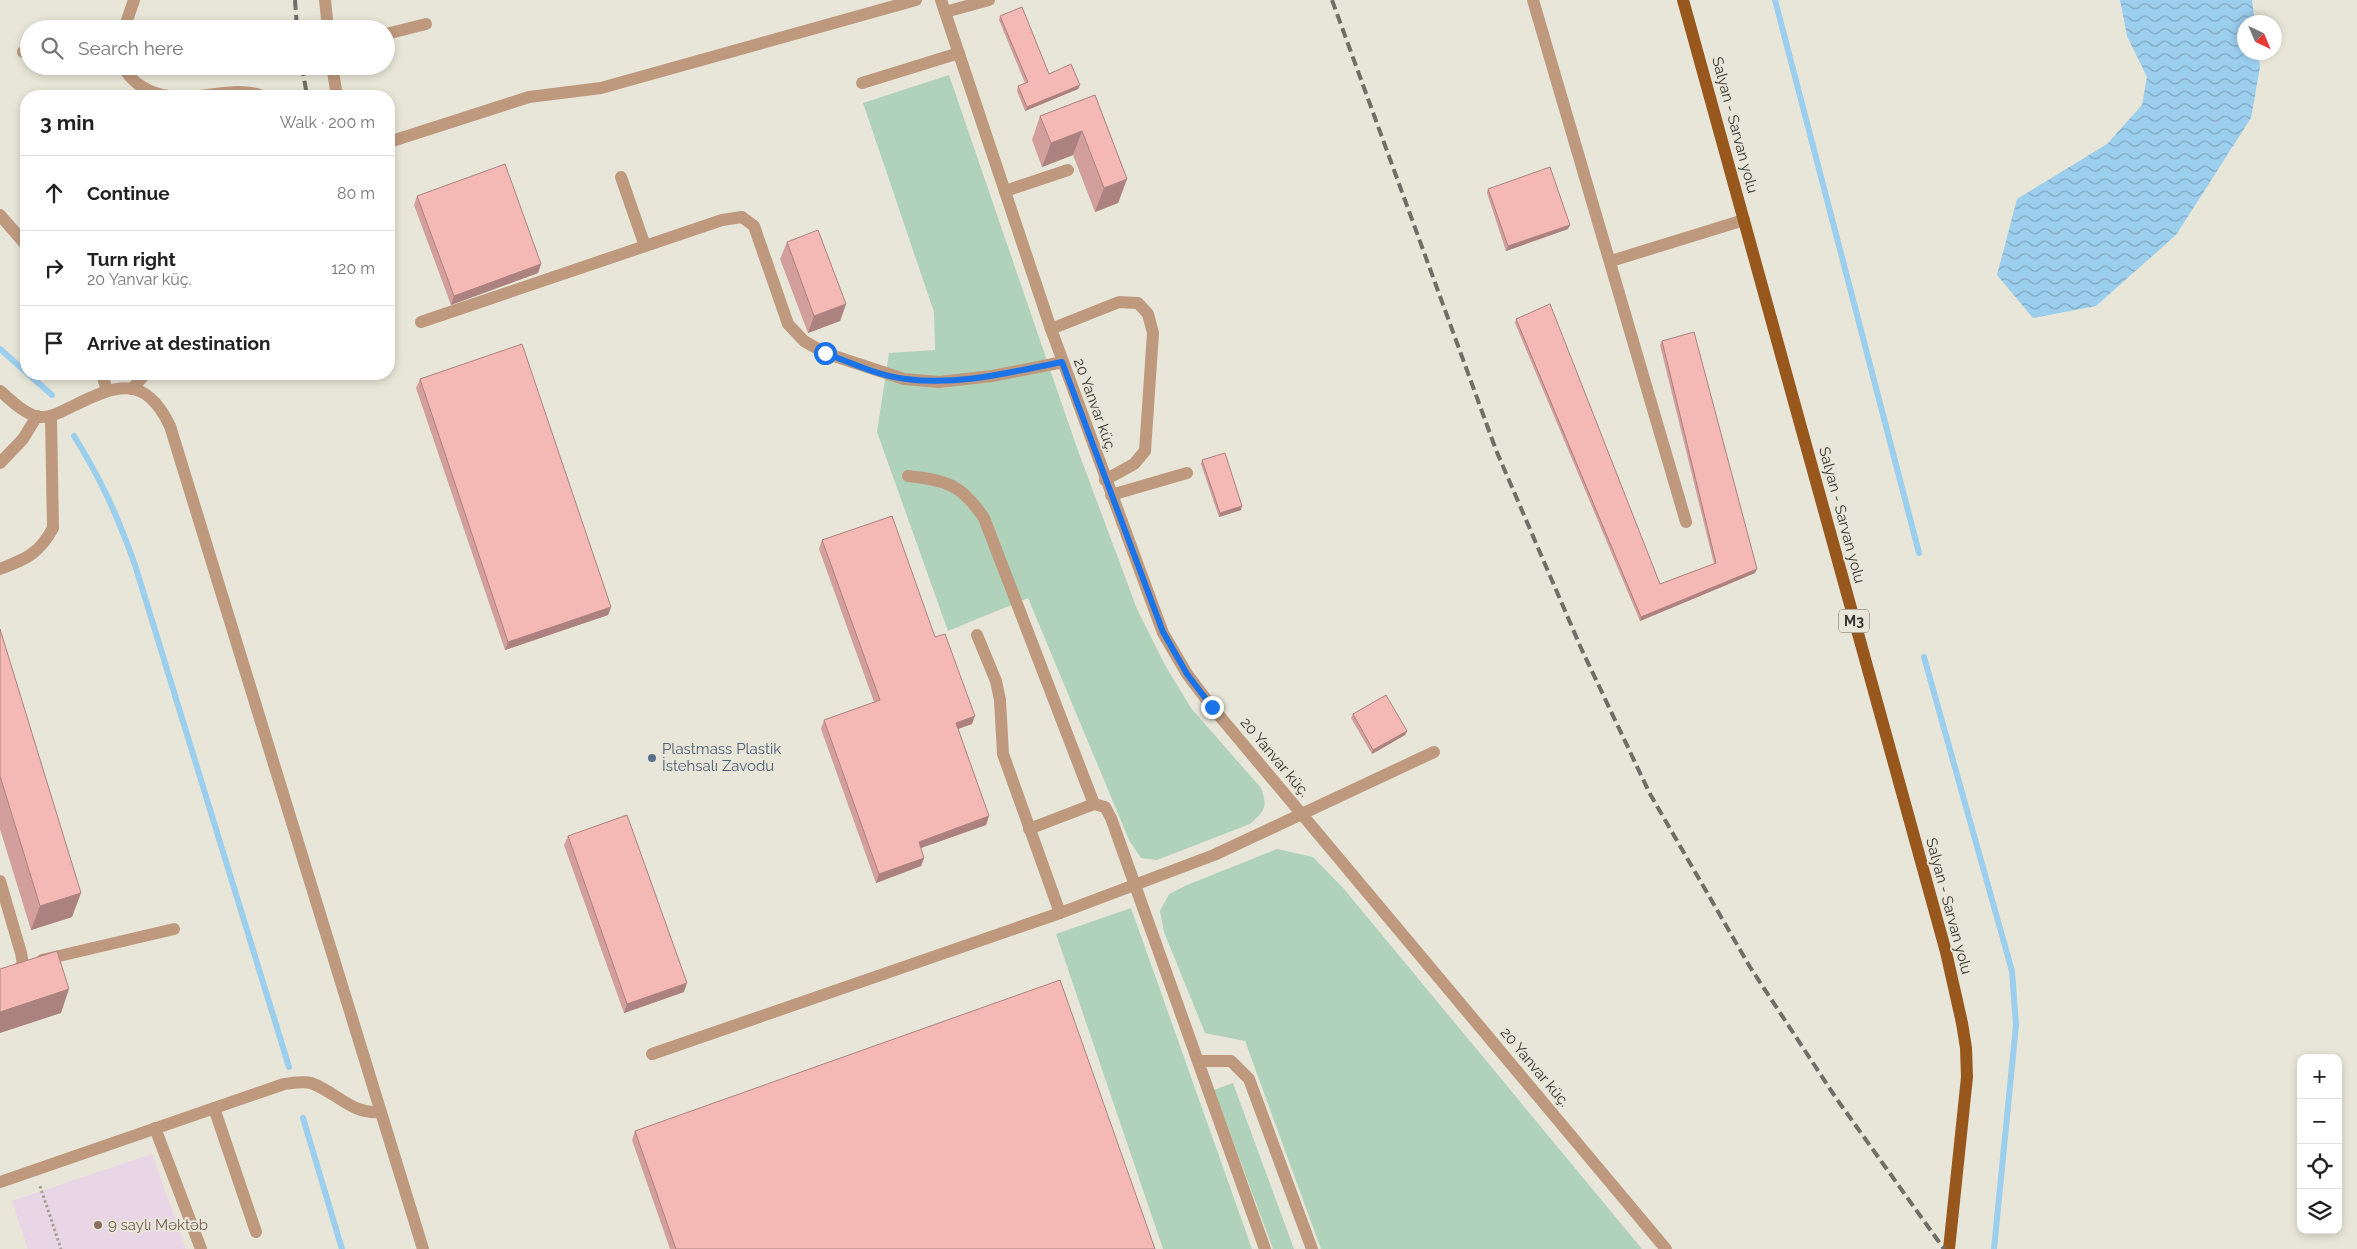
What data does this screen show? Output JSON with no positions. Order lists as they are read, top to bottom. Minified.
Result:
{"streets":{"main road":["Salyan - Sarvan yolu","M3"],"street":["20 Yanvar küç."]},"places":["Plastmass Plastik İstehsalı Zavodu","9 saylı Məktəb"],"north":"bottom right","page":{"search":"Search here","heading":["3 min","Walk · 200 m"],"list":[["Continue","80 m"],["Turn right","20 Yanvar küç.","120 m"],"Arrive at destination"],"map_buttons":["+","−"]}}
